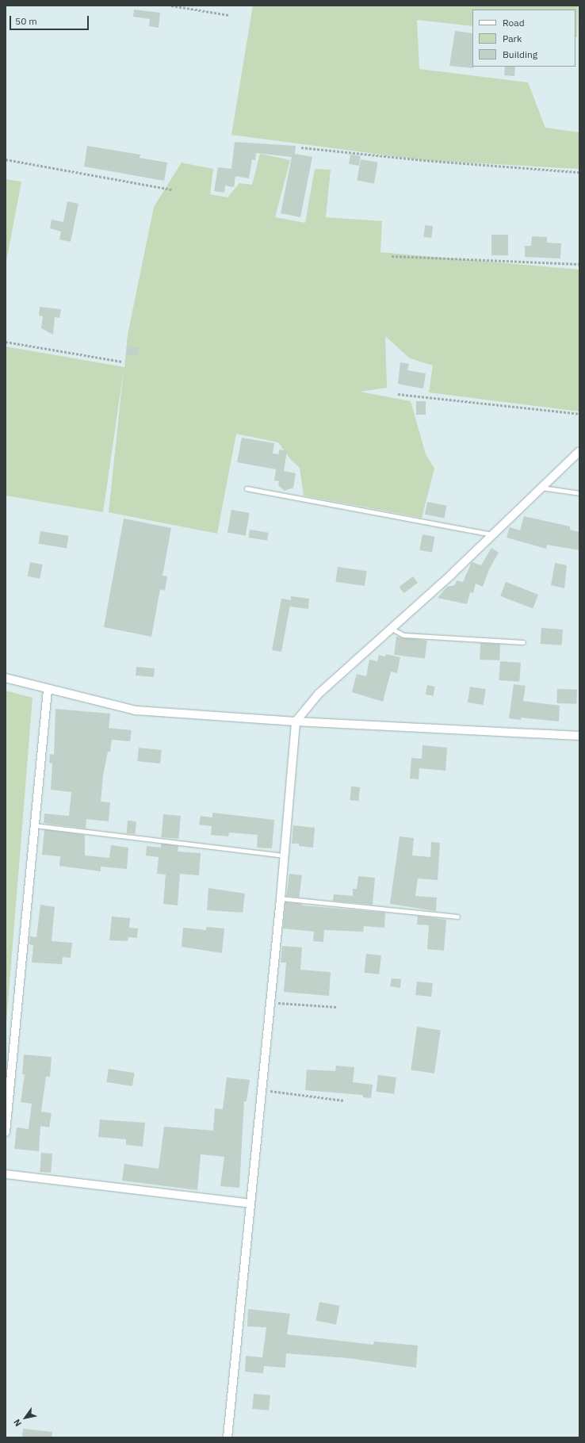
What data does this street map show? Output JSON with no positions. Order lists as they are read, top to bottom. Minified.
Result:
{"legend":["Road","Park","Building"],"scale_bar":"50 m","north":"bottom left"}
